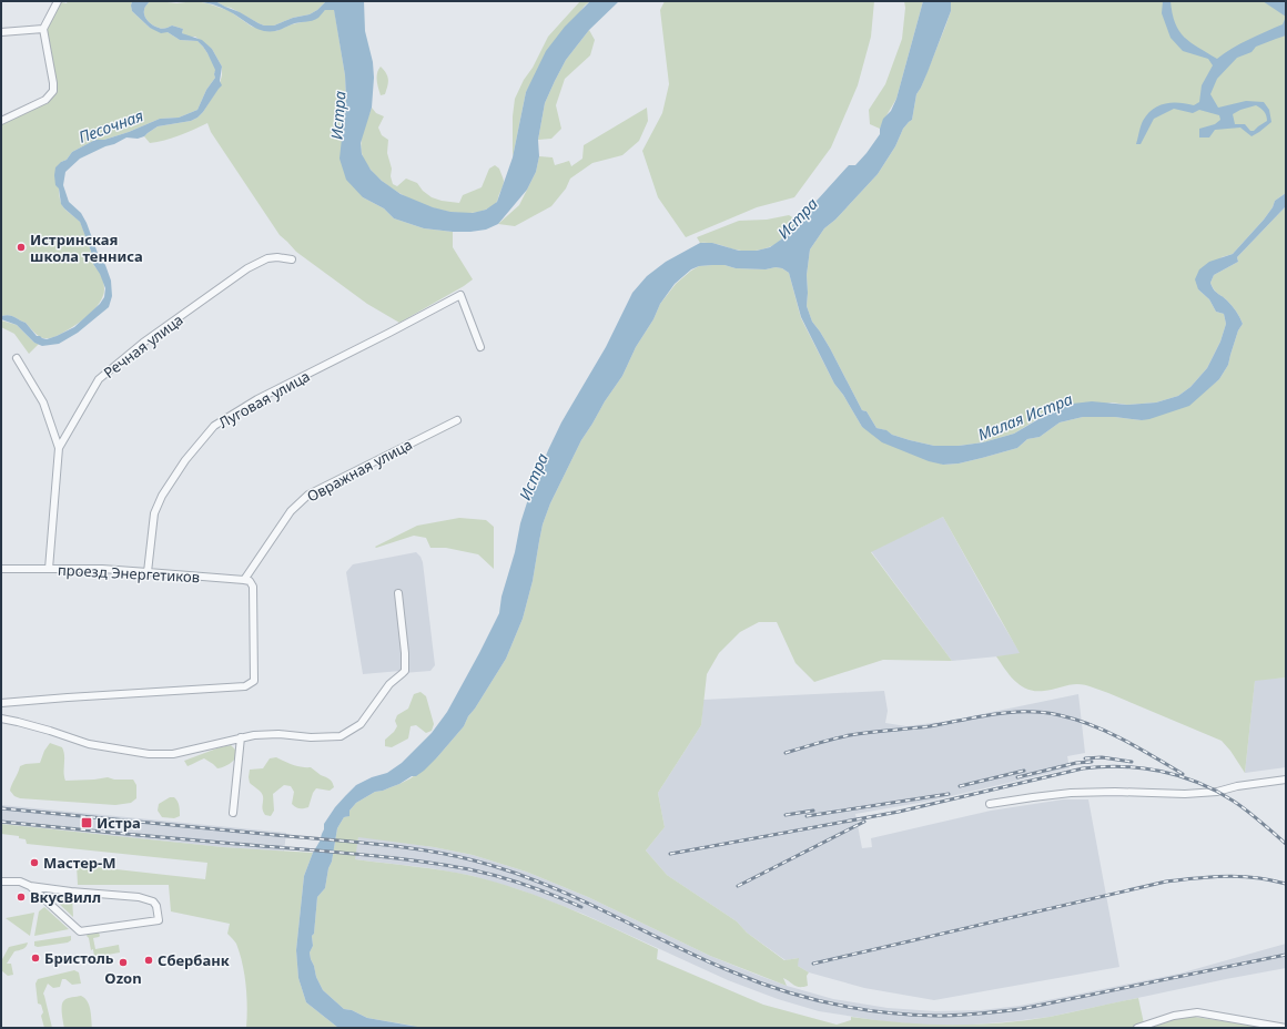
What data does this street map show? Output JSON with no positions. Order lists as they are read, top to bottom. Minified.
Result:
{"streets":{"street":["Речная улица","Луговая улица","Овражная улица","проезд Энергетиков"]},"crossings":[["Речная улица","проезд Энергетиков"],["Луговая улица","проезд Энергетиков"],["Овражная улица","проезд Энергетиков"]],"water":["Истра","Песочная","Малая Истра"],"places":{"other":["Истринская школа тенниса","Мастер-М","ВкусВилл","Бристоль","Сбербанк","Ozon"],"transit":["Истра"]}}
